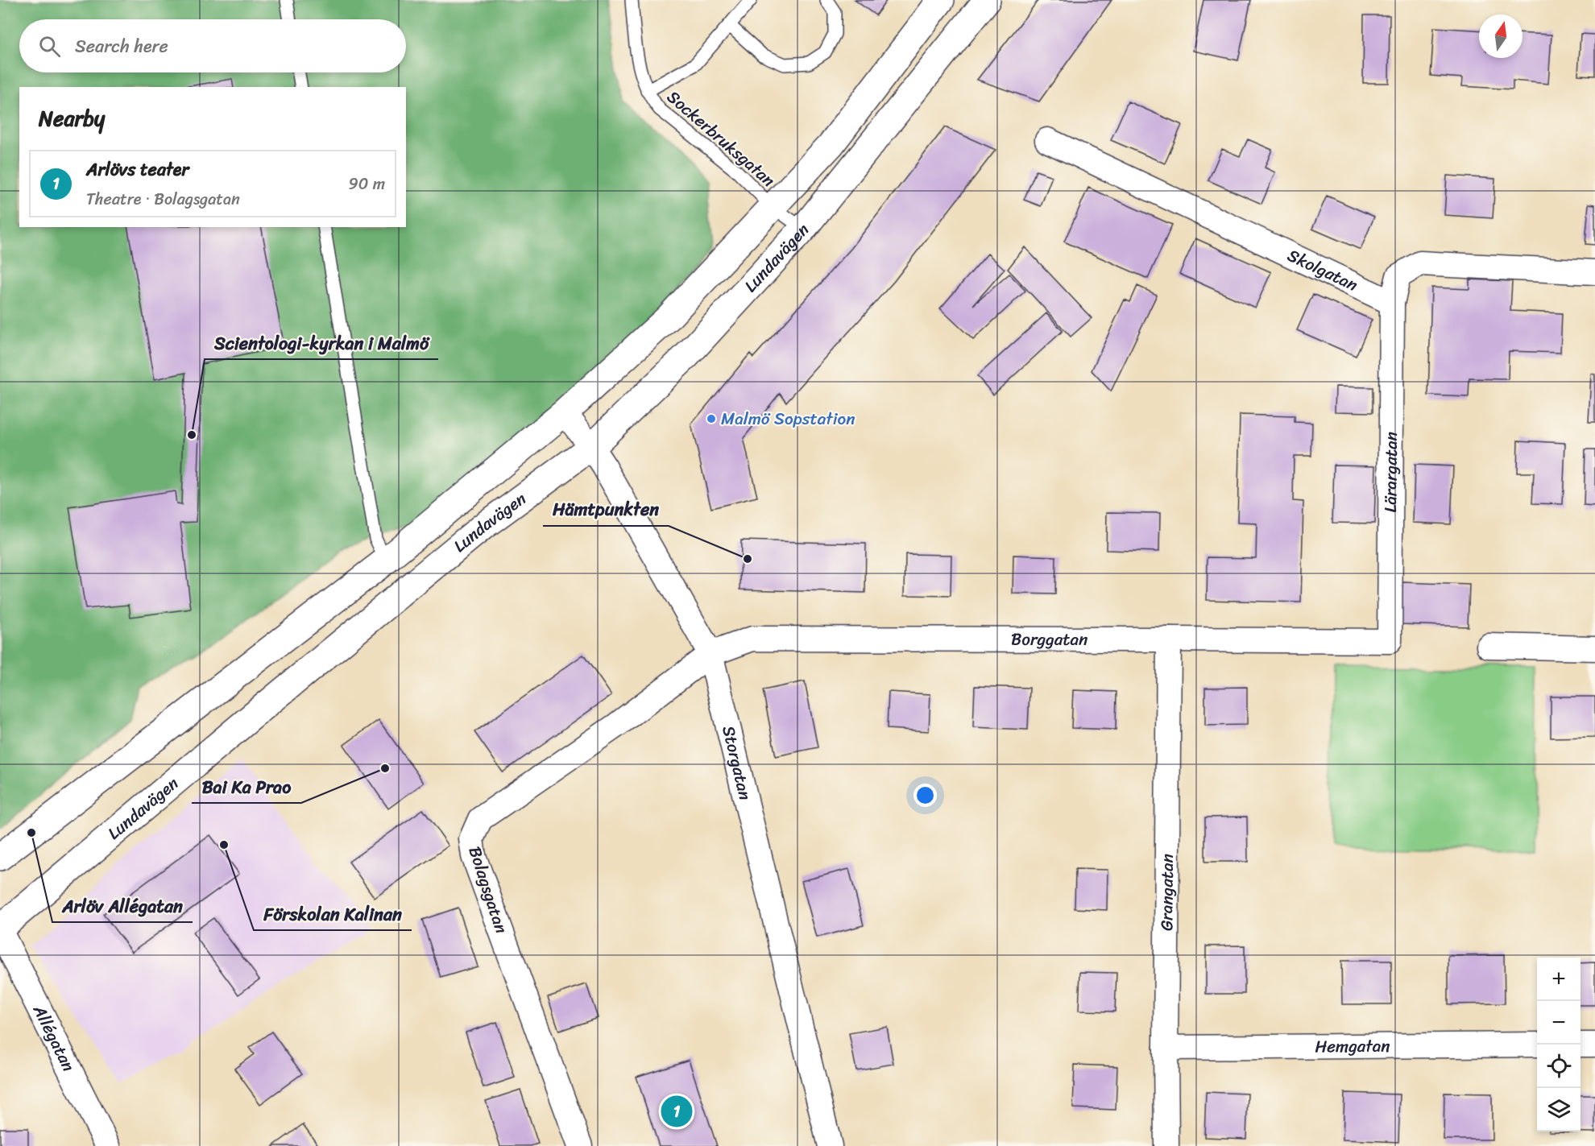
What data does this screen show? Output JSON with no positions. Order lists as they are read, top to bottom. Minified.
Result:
{"streets":{"main road":["Lundavägen"],"street":["Skolgatan","Lärargatan","Borggatan","Storgatan","Bolagsgatan","Grangatan","Allégatan","Hemgatan"],"lane":["Sockerbruksgatan"]},"crossings":[["Sockerbruksgatan","Lundavägen"],["Lundavägen","Storgatan"],["Lundavägen","Allégatan"],["Skolgatan","Lärargatan"],["Lärargatan","Borggatan"],["Borggatan","Storgatan"],["Borggatan","Bolagsgatan"],["Borggatan","Grangatan"],["Storgatan","Bolagsgatan"],["Grangatan","Hemgatan"]],"places":["Malmö Sopstation","Scientologi-kyrkan i Malmö","Hämtpunkten","Bai Ka Prao","Arlöv Allégatan","Förskolan Kalinan"],"north":"top","page":{"search":"Search here","heading":"Nearby","list":[{"mark":"1","name":"Arlövs teater","note":"Theatre · Bolagsgatan","value":"90 m"}],"map_buttons":["+","−"],"pins":"1"}}
